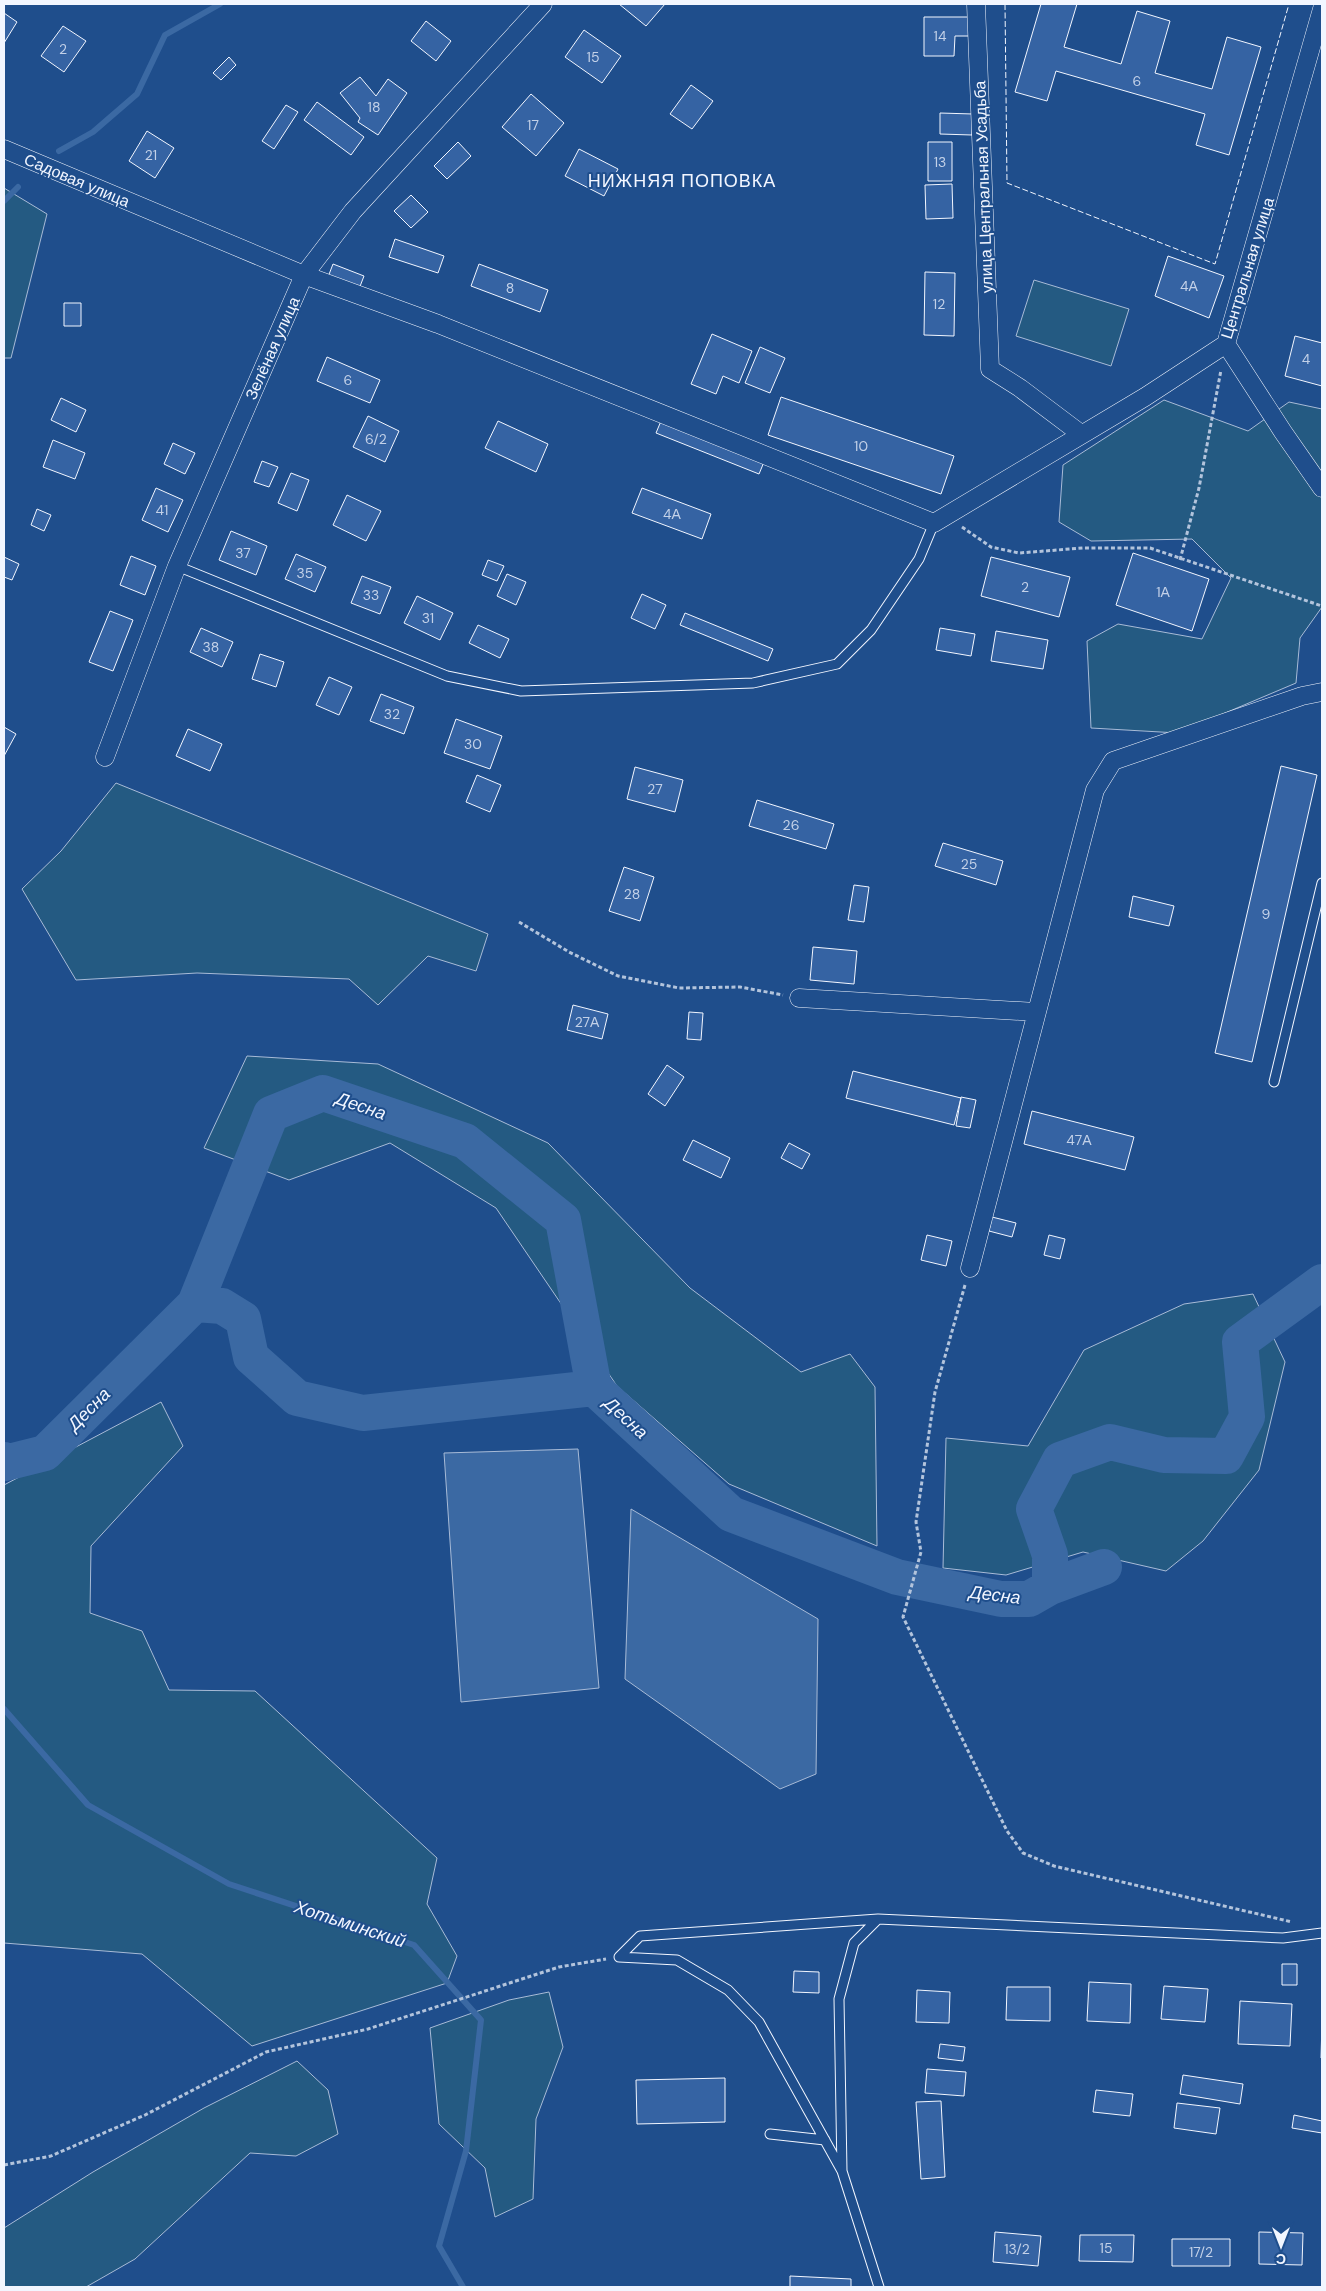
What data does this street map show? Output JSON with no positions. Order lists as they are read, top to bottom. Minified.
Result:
{"streets":{"street":["Садовая улица","улица Центральная Усадьба","Центральная улица","Зелёная улица"]},"crossings":[["Садовая улица","Центральная улица"],["Садовая улица","Зелёная улица"],["улица Центральная Усадьба","Центральная улица"]],"districts":["НИЖНЯЯ ПОПОВКА"],"water":["Десна","Хотьминский"],"house_numbers":["14","2","15","6","18","17","21","13","4А","8","12","4","6","6/2","10","41","4А","37","35","2","1А","33","31","38","32","30","27","26","25","28","9","27А","47А","15","13/2","17/2"],"north":"bottom"}
